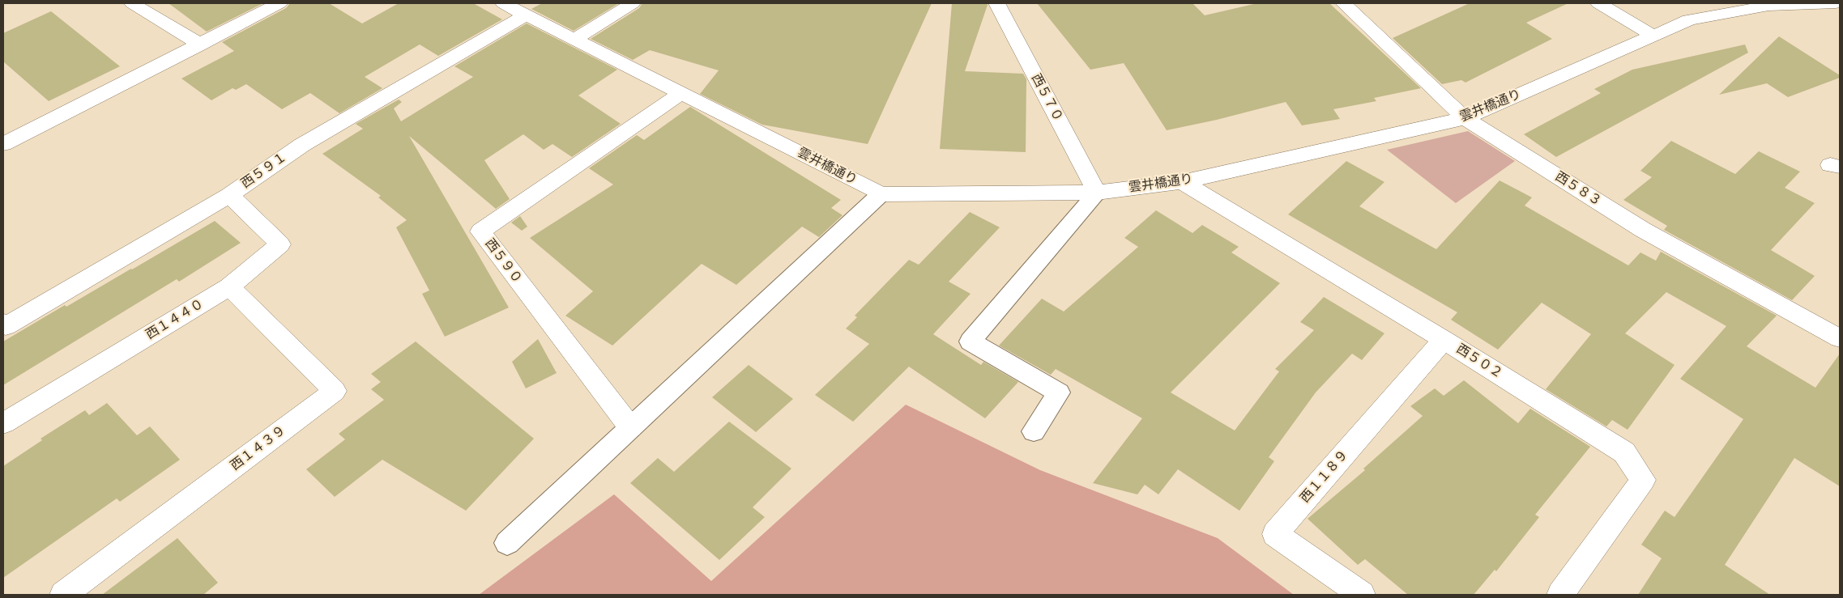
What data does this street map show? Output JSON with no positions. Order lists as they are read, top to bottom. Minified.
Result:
{"streets":{"street":["西５７０","雲井橋通り","西５９１","西５８３","西５９０","西１４４０","西５０２","西１４３９","西１１８９"]},"crossings":[["西５７０","雲井橋通り"],["雲井橋通り","西５９１"],["雲井橋通り","西５８３"],["雲井橋通り","西５９０"],["雲井橋通り","西５０２"],["西５９１","西１４４０"],["西１４４０","西１４３９"],["西５０２","西１１８９"]]}
